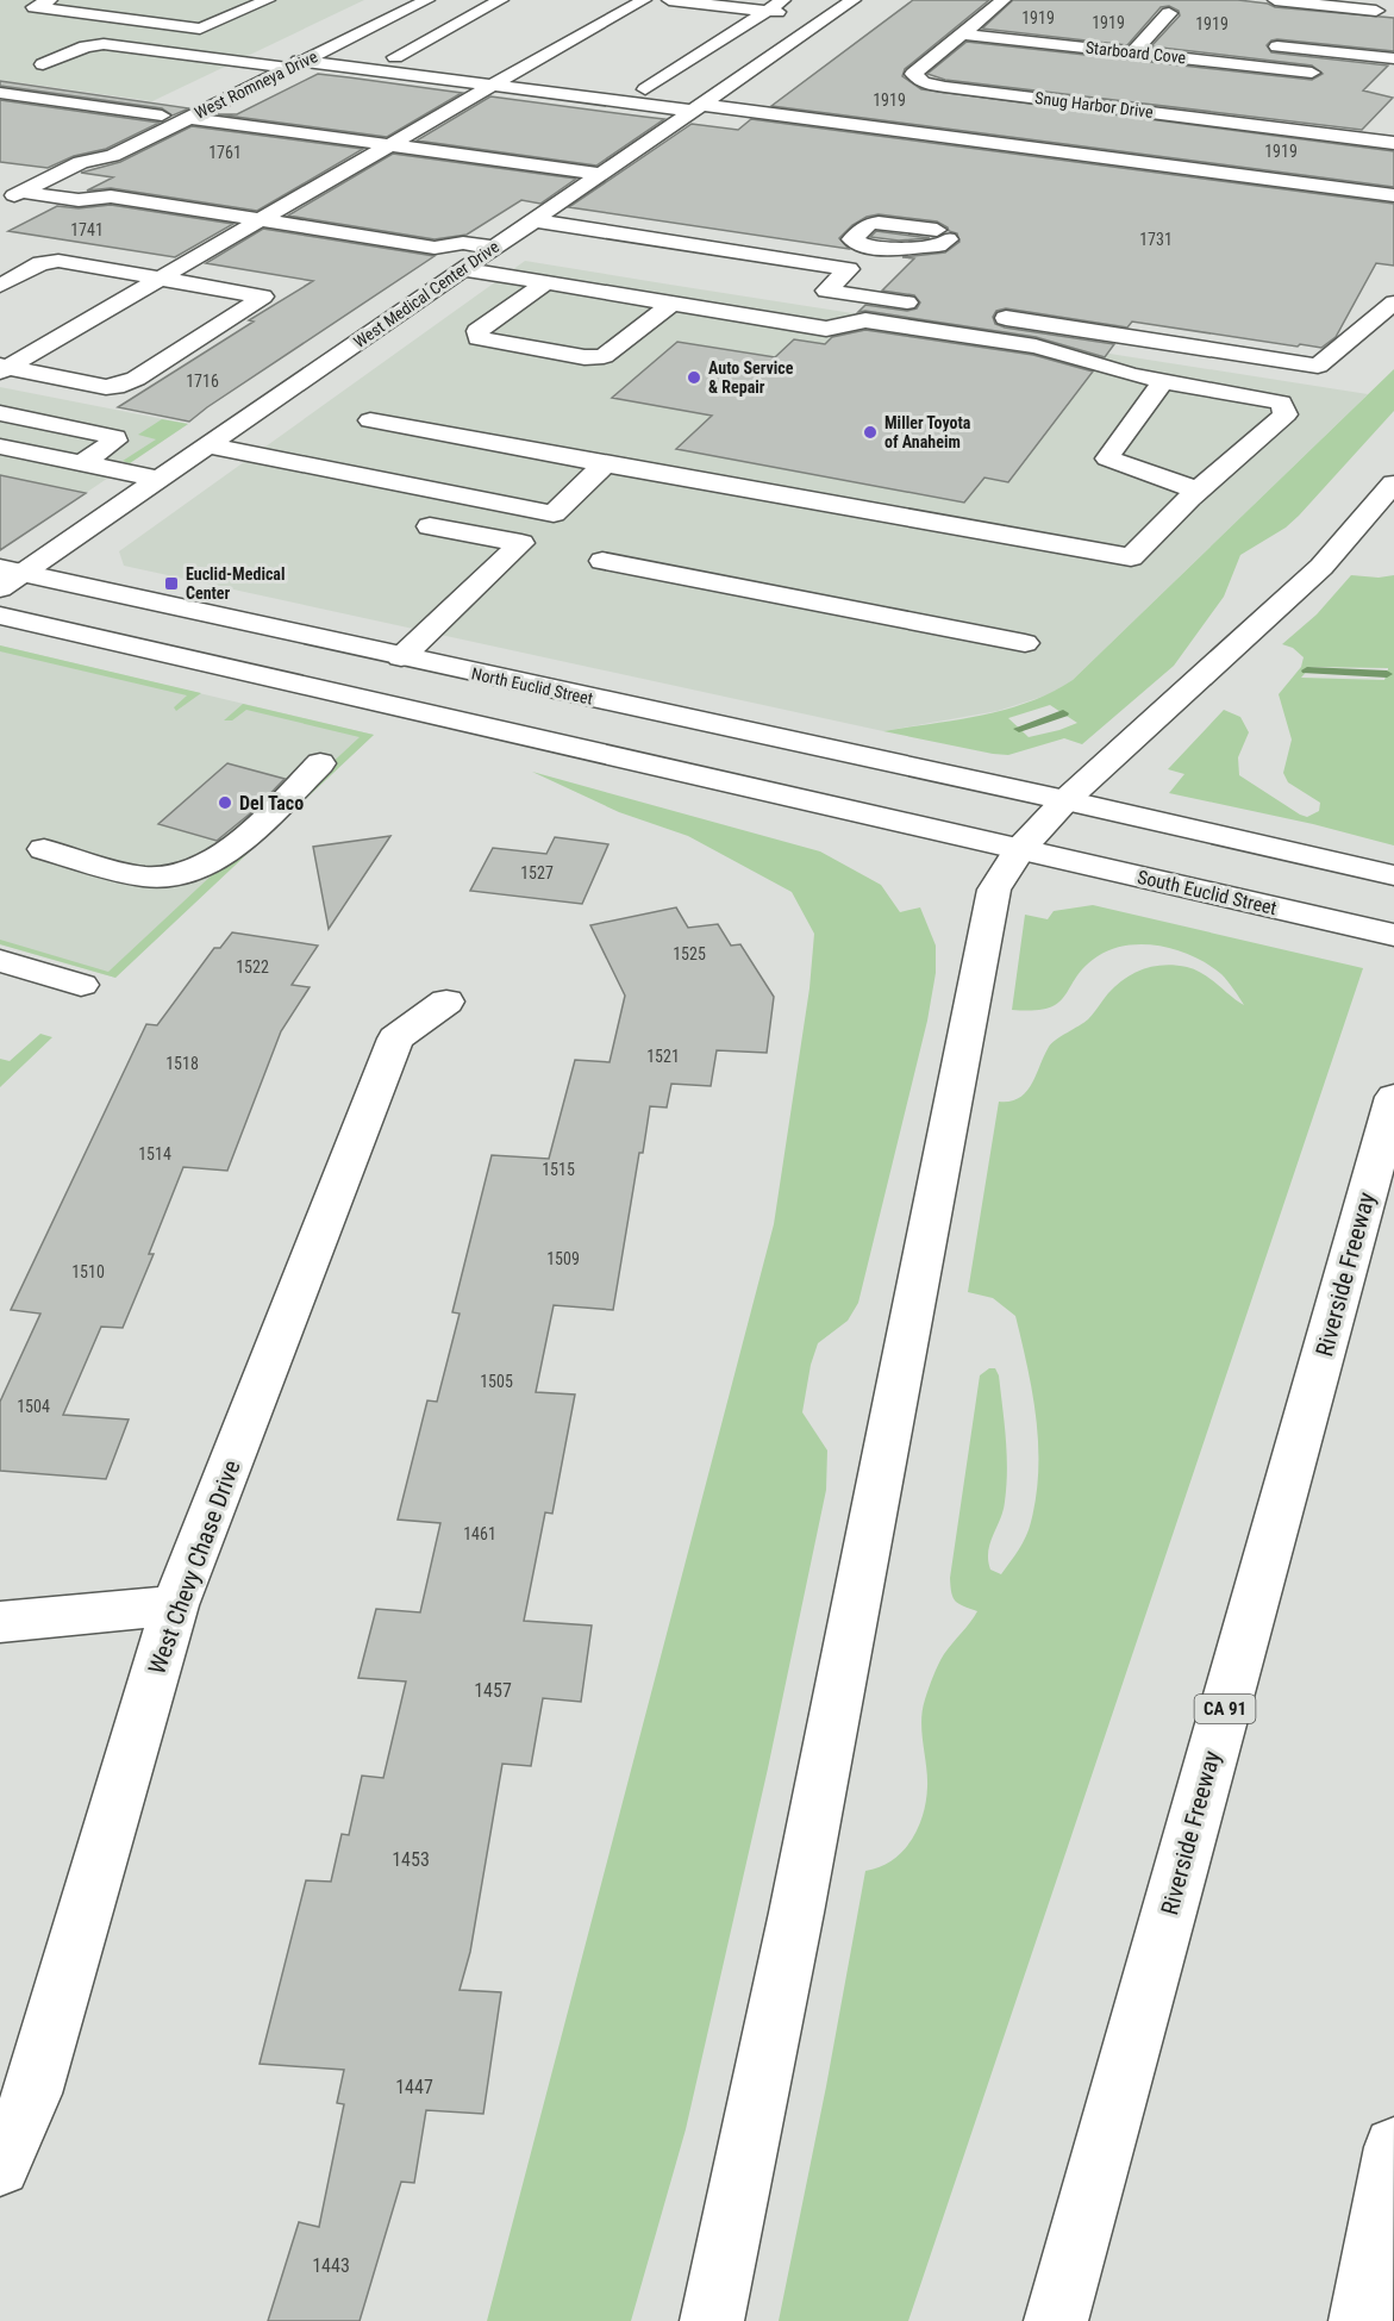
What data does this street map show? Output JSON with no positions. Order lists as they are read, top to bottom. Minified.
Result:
{"streets":{"main road":["Starboard Cove","West Romneya Drive","Snug Harbor Drive","West Medical Center Drive","North Euclid Street","South Euclid Street","Riverside Freeway","West Chevy Chase Drive","CA 91"]},"crossings":[["Starboard Cove","Snug Harbor Drive"],["West Medical Center Drive","North Euclid Street"]],"places":{"other":["Auto Service & Repair","Miller Toyota of Anaheim","Del Taco"],"transit":["Euclid-Medical Center"]},"house_numbers":["1919","1919","1919","1919","1919","1761","1741","1731","1716","1527","1525","1522","1521","1518","1514","1515","1509","1510","1505","1504","1461","1457","1453","1447","1443"]}
